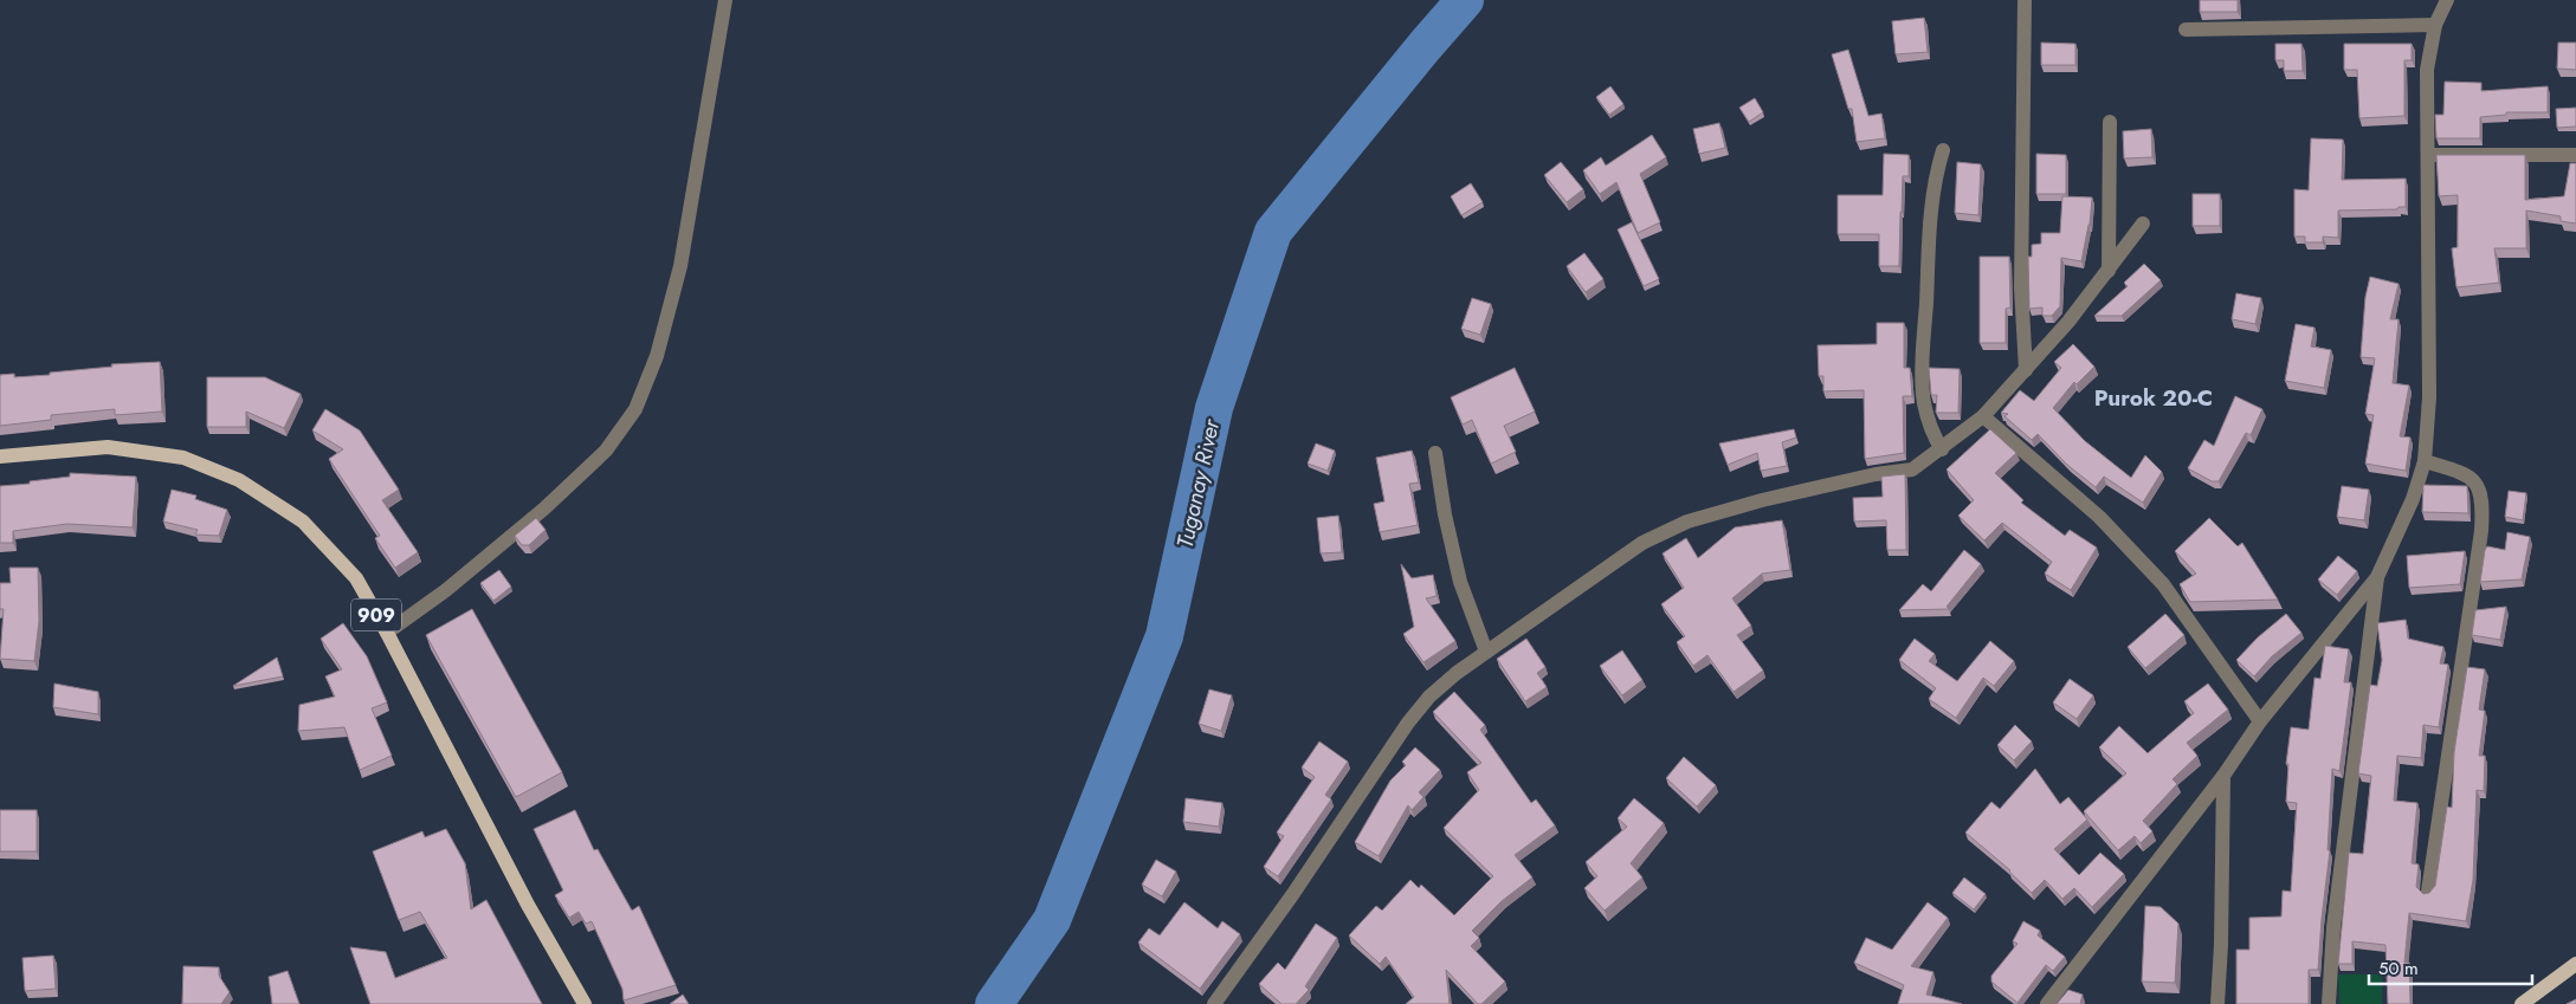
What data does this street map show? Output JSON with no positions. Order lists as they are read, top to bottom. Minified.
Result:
{"streets":{"main road":["909"]},"districts":["Purok 20-C"],"water":["Tuganay River"],"scale_bar":"50 m"}
